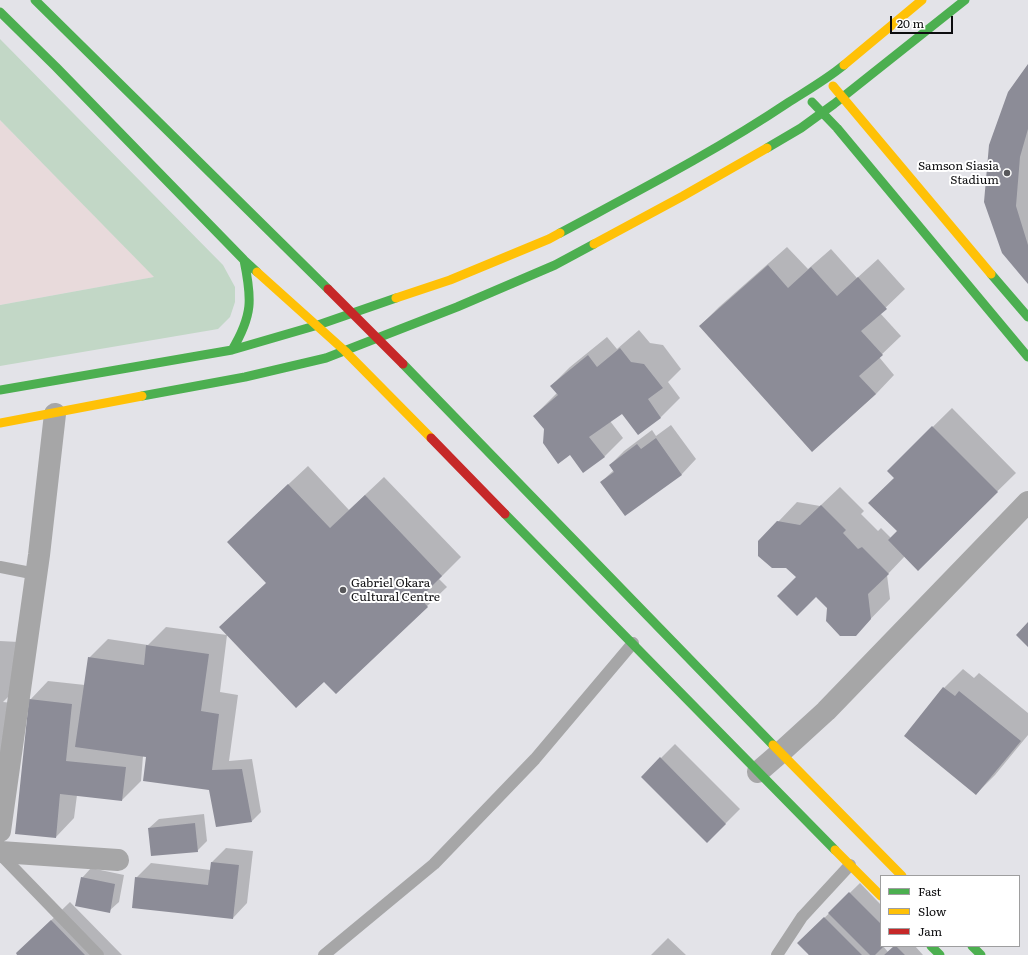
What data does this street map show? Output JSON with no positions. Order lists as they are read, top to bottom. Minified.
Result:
{"places":["Samson Siasia Stadium","Gabriel Okara Cultural Centre"],"legend":["Fast","Slow","Jam"],"scale_bar":"20 m"}
